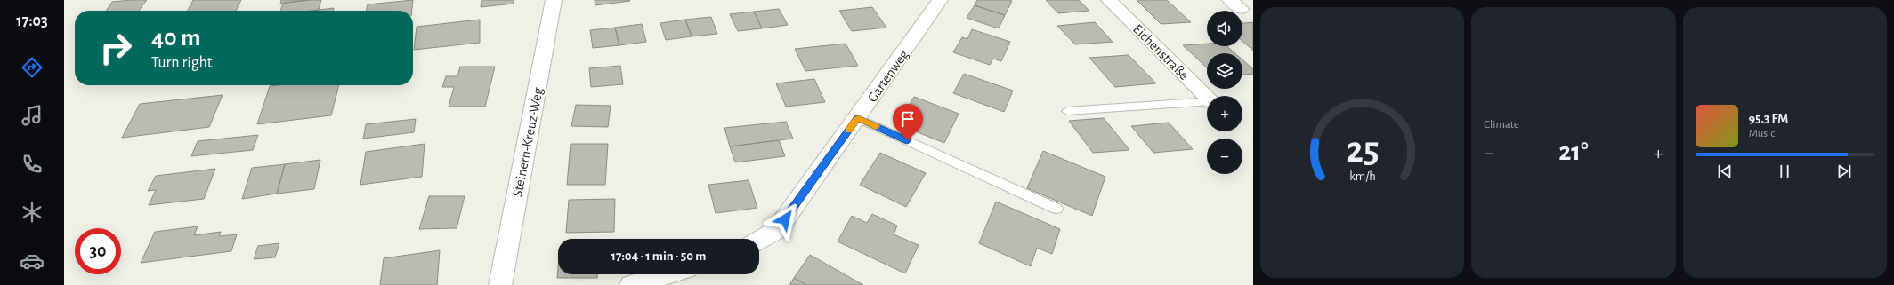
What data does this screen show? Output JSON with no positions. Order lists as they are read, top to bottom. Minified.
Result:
{"streets":{"street":["Eichenstraße","Gartenweg","Steinern-Kreuz-Weg"]},"page":{"tabs":"17:03","tile":"Climate","map_buttons":["+","−"],"turn":["40 m","Turn right"],"song":["95.3 FM","Music"],"heat":["−","21°","+"],"limit":"30","trip":"17:04 · 1 min · 50 m","gauge":["25","km/h"]}}
